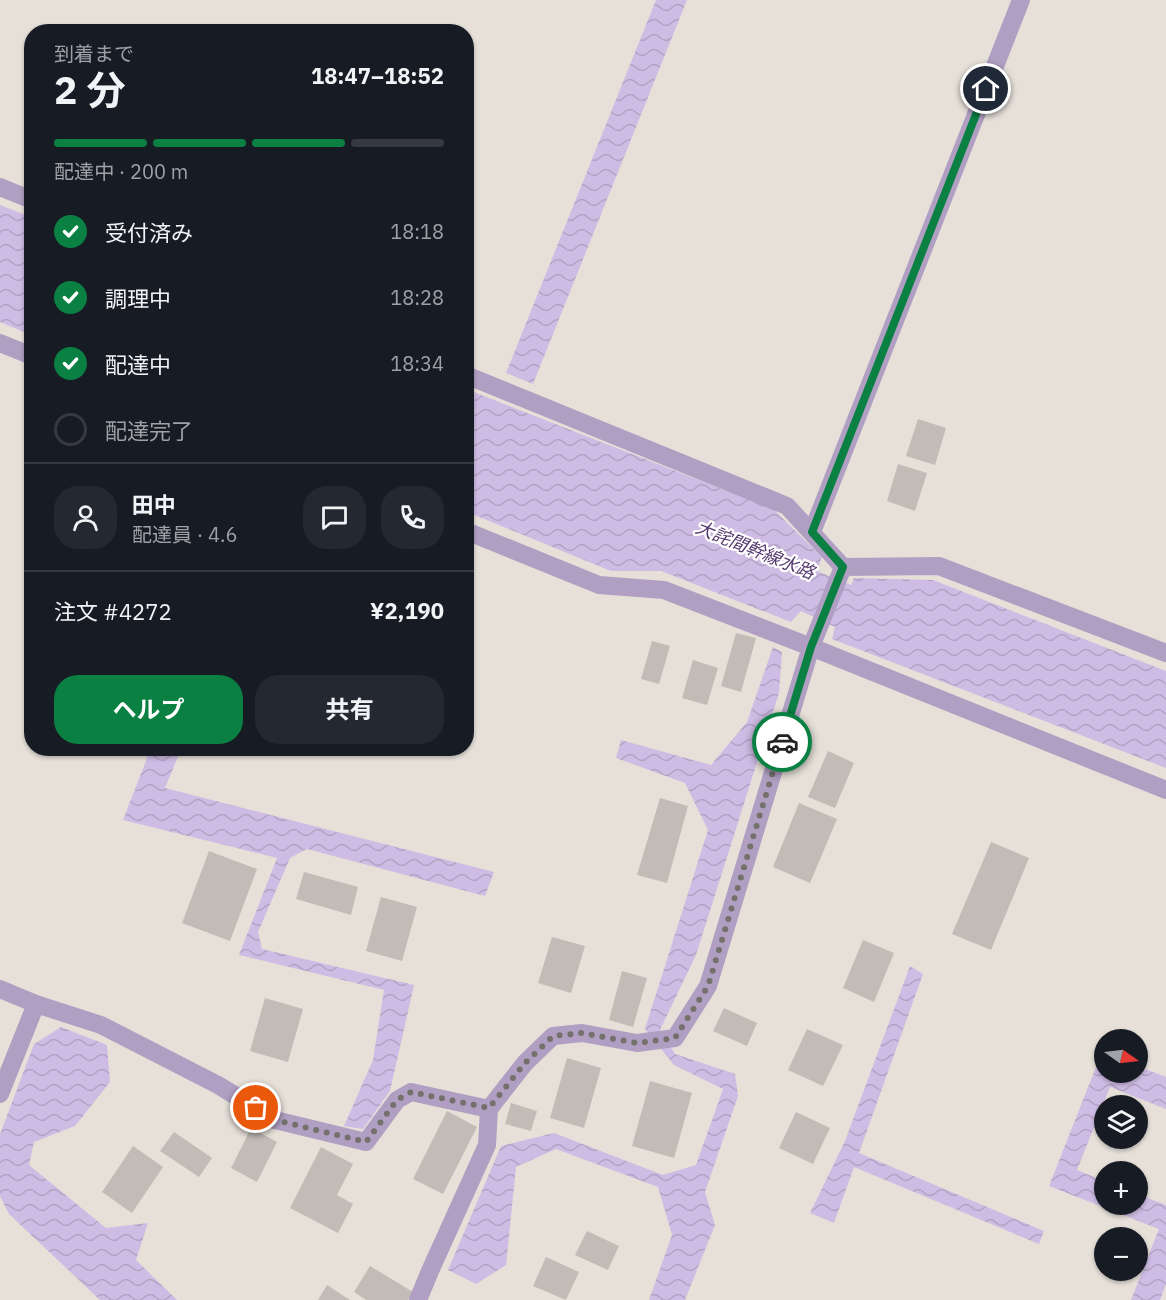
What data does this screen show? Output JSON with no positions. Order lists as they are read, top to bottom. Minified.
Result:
{"water":["大詫間幹線水路"],"north":"right","page":{"heading":["2 分","到着まで","18:47–18:52"],"panel":["田中","配達員 · 4.6","注文 #4272","¥2,190"],"bar":"配達中 · 200 m","list":[["受付済み","18:18"],["調理中","18:28"],["配達中","18:34"],"配達完了"],"buttons":["ヘルプ","共有"],"map_buttons":["+","−"]}}
